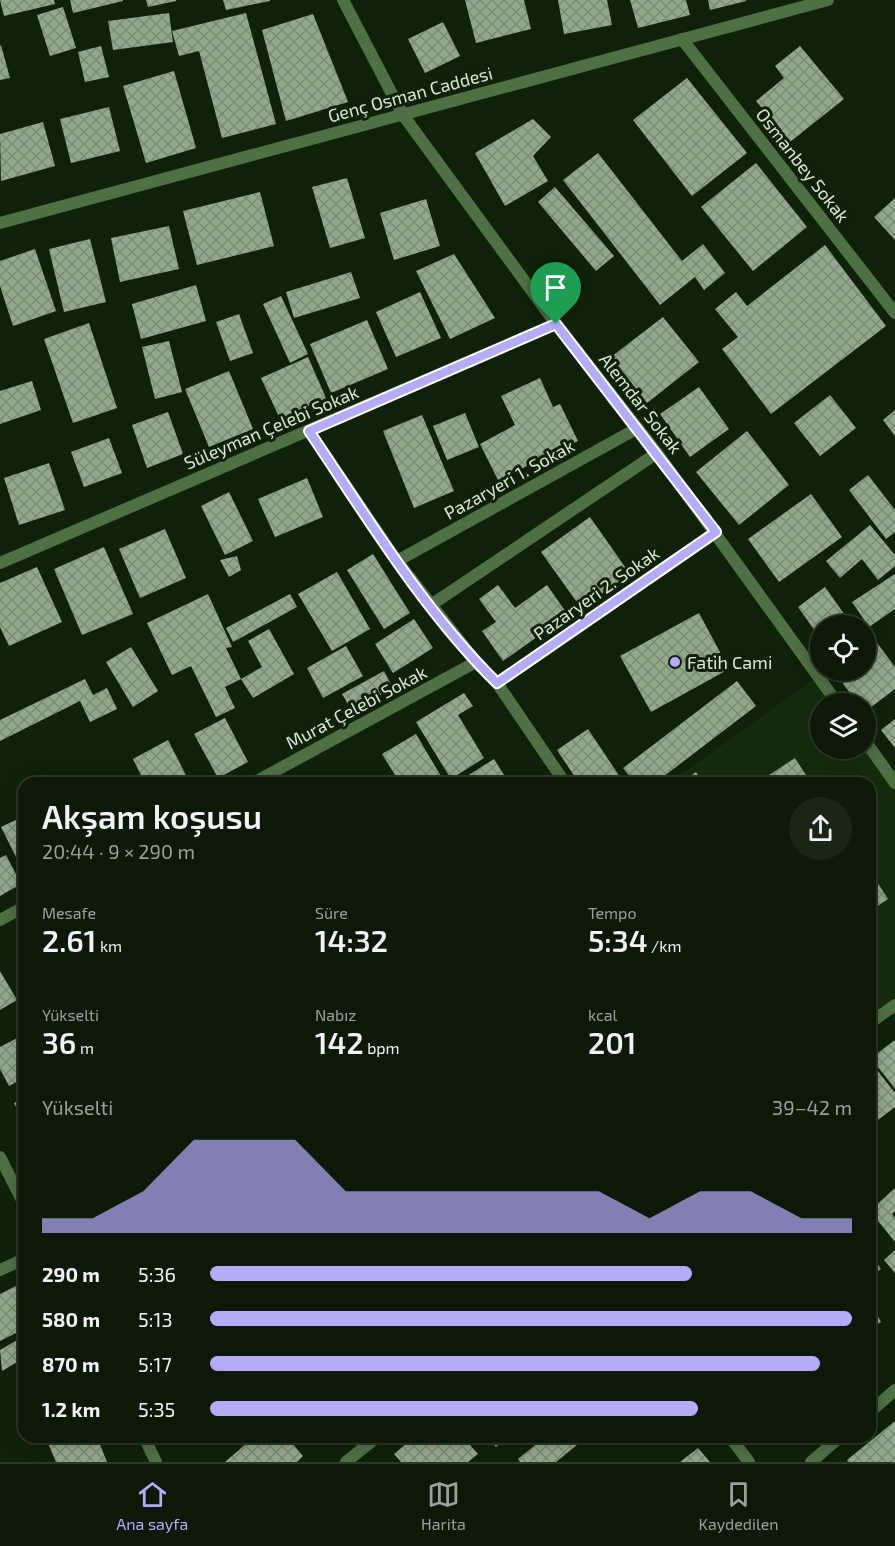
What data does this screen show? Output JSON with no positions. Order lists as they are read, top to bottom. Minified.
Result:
{"streets":{"street":["Genç Osman Caddesi","Osmanbey Sokak","Alemdar Sokak","Süleyman Çelebi Sokak","Pazaryeri 1. Sokak","Pazaryeri 2. Sokak","Murat Çelebi Sokak"]},"crossings":[["Genç Osman Caddesi","Osmanbey Sokak"],["Genç Osman Caddesi","Alemdar Sokak"],["Alemdar Sokak","Süleyman Çelebi Sokak"],["Alemdar Sokak","Pazaryeri 1. Sokak"],["Alemdar Sokak","Pazaryeri 2. Sokak"]],"places":["Fatih Cami"],"page":{"heading":["Akşam koşusu","20:44 · 9 × 290 m"],"stats":[["Mesafe","2.61 km"],["Süre","14:32"],["Tempo","5:34 /km"],["Yükselti","36 m"],["Nabız","142 bpm"],["kcal","201"]],"chart":["Yükselti","39–42 m"],"list":[{"name":"290 m","note":"5:36"},{"name":"580 m","note":"5:13"},{"name":"870 m","note":"5:17"},{"name":"1.2 km","note":"5:35"}],"tabs":["Ana sayfa","Harita","Kaydedilen"]}}
